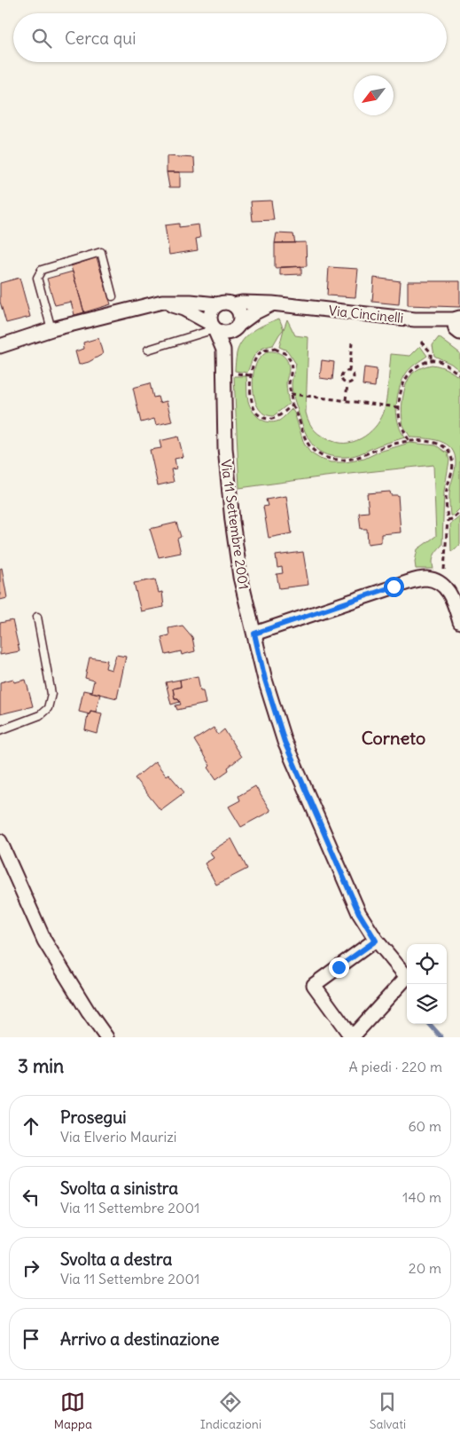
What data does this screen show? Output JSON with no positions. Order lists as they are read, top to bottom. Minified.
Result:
{"streets":{"street":["Via Cincinelli","Via 11 Settembre 2001"]},"crossings":[["Via Cincinelli","Via 11 Settembre 2001"]],"districts":["Corneto"],"north":"bottom left","page":{"search":"Cerca qui","heading":["3 min","A piedi · 220 m"],"list":[["Prosegui","Via Elverio Maurizi","60 m"],["Svolta a sinistra","Via 11 Settembre 2001","140 m"],["Svolta a destra","Via 11 Settembre 2001","20 m"],"Arrivo a destinazione"],"nav":["Mappa","Indicazioni","Salvati"]}}
